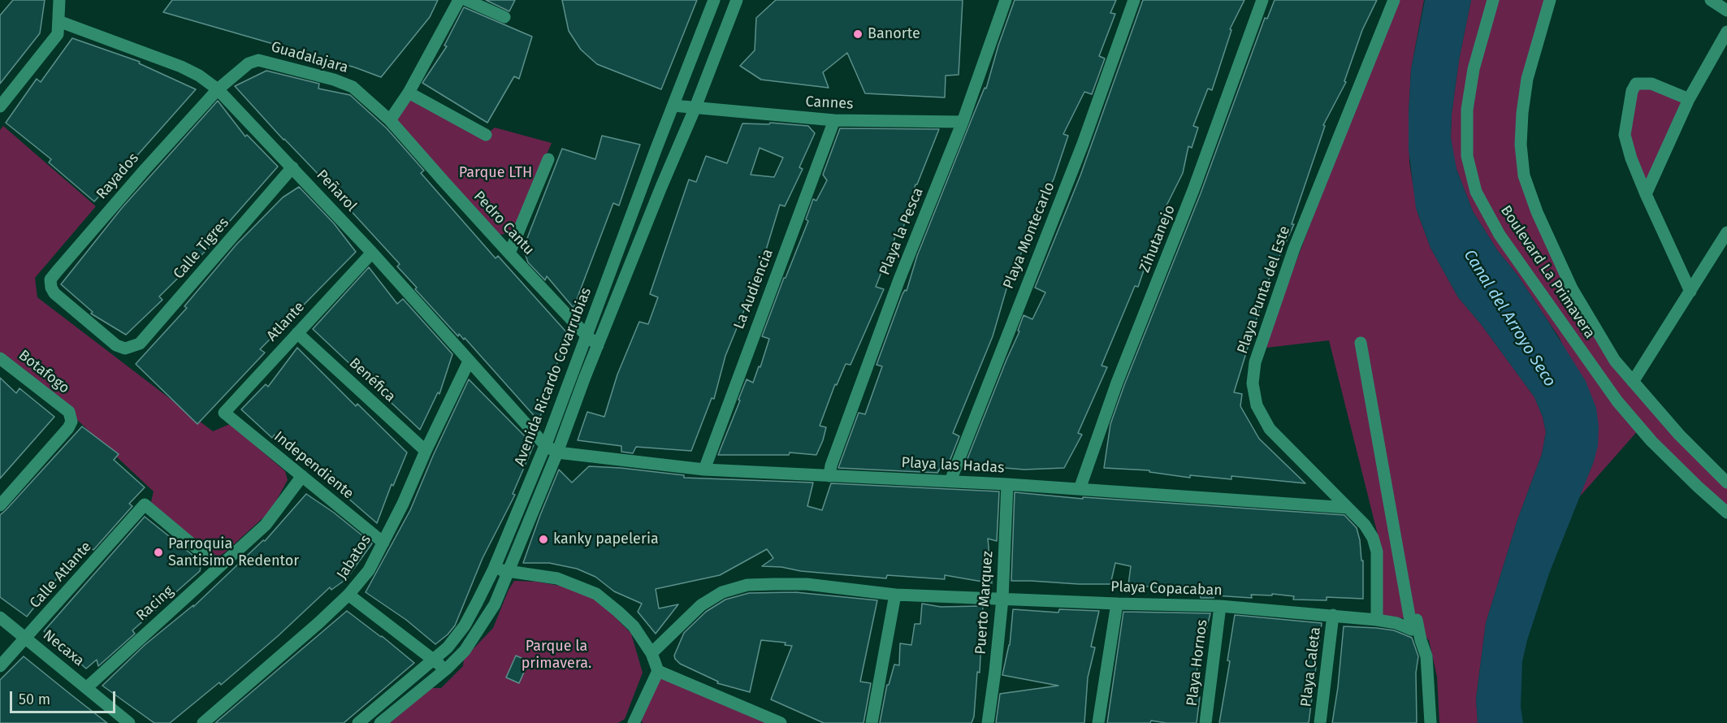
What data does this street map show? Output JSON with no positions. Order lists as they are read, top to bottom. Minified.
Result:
{"streets":{"street":["Guadalajara","Cannes","Rayados","Peñarol","Pedro Cantu","Playa la Pesca","Playa Montecarlo","Zihutanejo","Calle Tigres","Boulevard La Primavera","La Audiencia","Playa Punta del Este","Atlante","Botafogo","Avenida Ricardo Covarrubias","Benéfica","Independiente","Playa las Hadas","Jabatos","Calle Atlante","Playa Copacaban","Puerto Marquez","Racing","Necaxa","Playa Hornos","Playa Caleta"]},"crossings":[["Guadalajara","Rayados"],["Guadalajara","Peñarol"],["Guadalajara","Pedro Cantu"],["Cannes","Playa la Pesca"],["Cannes","La Audiencia"],["Cannes","Avenida Ricardo Covarrubias"],["Rayados","Peñarol"],["Rayados","Calle Tigres"],["Peñarol","Calle Tigres"],["Peñarol","Atlante"],["Peñarol","Avenida Ricardo Covarrubias"],["Peñarol","Jabatos"],["Pedro Cantu","Avenida Ricardo Covarrubias"],["Playa la Pesca","Playa las Hadas"],["Playa Montecarlo","Playa las Hadas"],["Zihutanejo","Playa las Hadas"],["La Audiencia","Playa las Hadas"],["Playa Punta del Este","Playa las Hadas"],["Playa Punta del Este","Playa Copacaban"],["Atlante","Benéfica"],["Atlante","Independiente"],["Avenida Ricardo Covarrubias","Playa las Hadas"],["Benéfica","Jabatos"],["Independiente","Jabatos"],["Independiente","Racing"],["Playa las Hadas","Puerto Marquez"],["Calle Atlante","Racing"],["Calle Atlante","Necaxa"],["Playa Copacaban","Puerto Marquez"],["Playa Copacaban","Playa Hornos"],["Playa Copacaban","Playa Caleta"],["Racing","Necaxa"]],"water":["Canal del Arroyo Seco"],"parks":["Parque LTH","Parque la primavera."],"places":["Banorte","kanky papeleria","Parroquia Santisimo Redentor"],"scale_bar":"50 m"}
